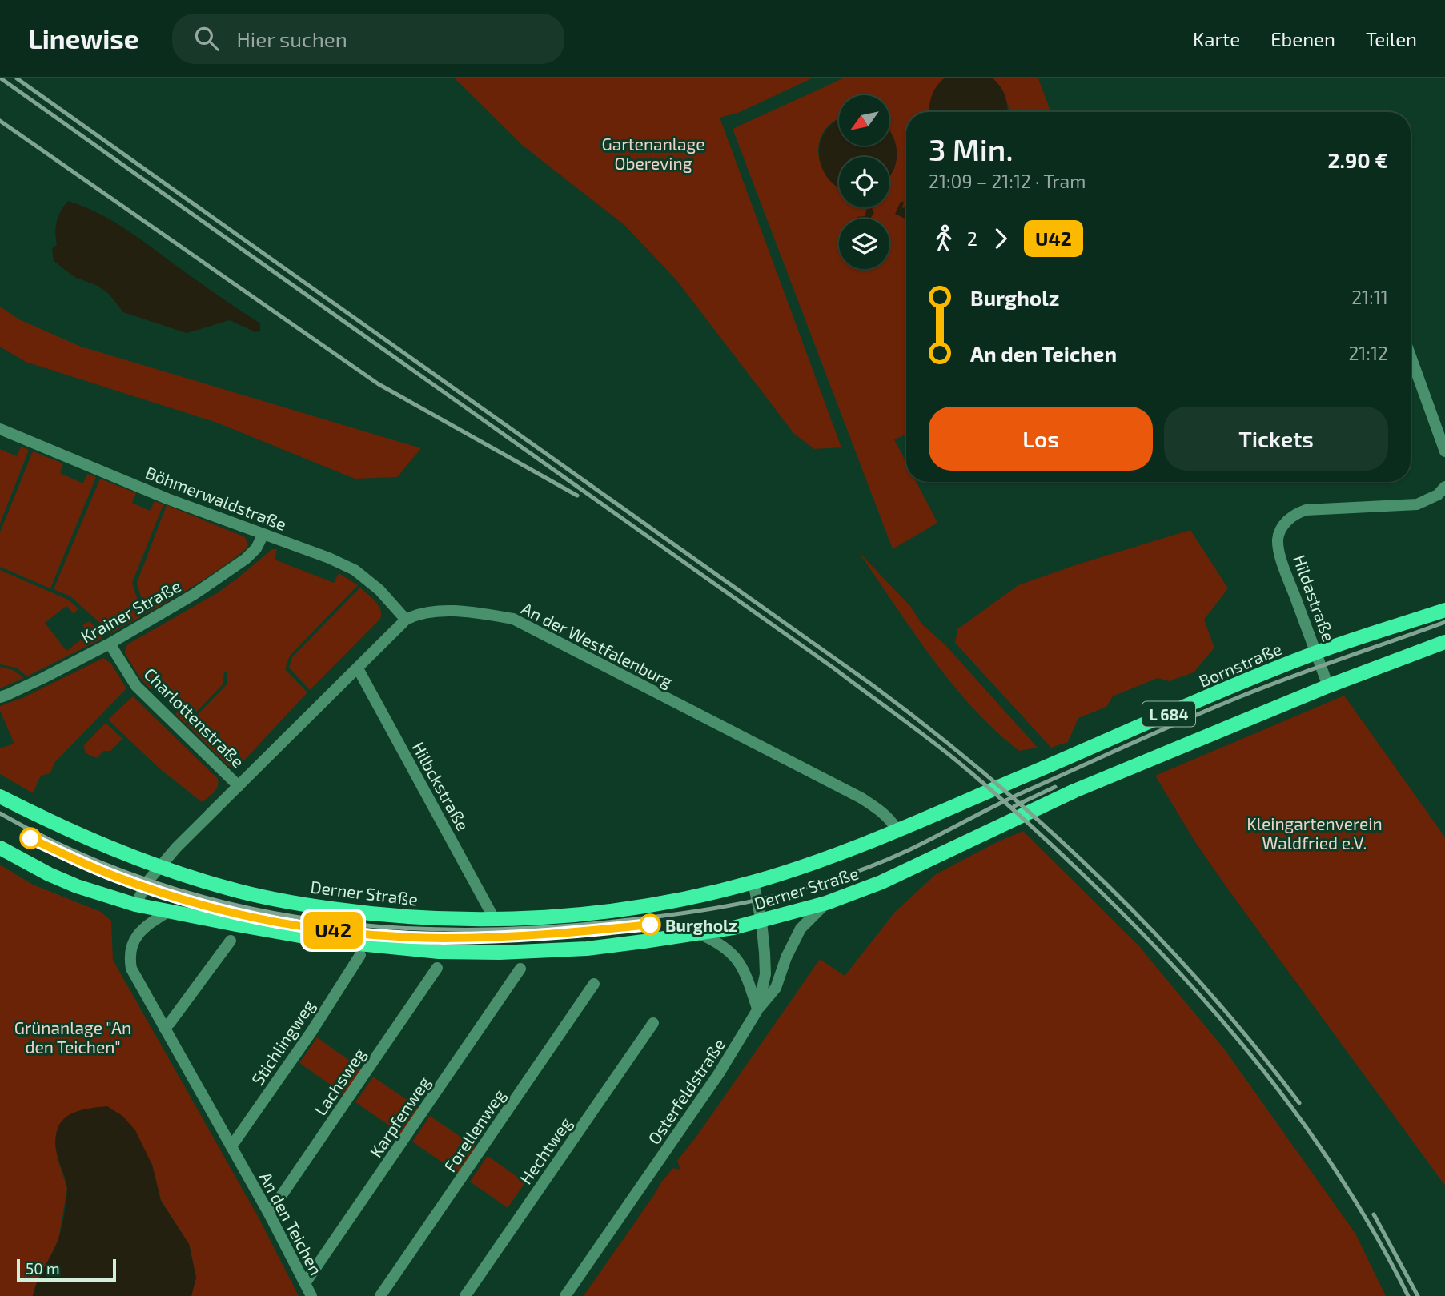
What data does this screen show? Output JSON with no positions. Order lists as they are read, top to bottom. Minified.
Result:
{"streets":{"main road":["Bornstraße","L 684","Derner Straße"],"street":["Böhmerwaldstraße","Hildastraße","Krainer Straße","An der Westfalenburg","Charlottenstraße","Hilbckstraße","Stichlingweg","Lachsweg","Osterfeldstraße","Karpfenweg","Forellenweg","Hechtweg","An den Teichen"]},"crossings":[["Böhmerwaldstraße","Krainer Straße"],["Böhmerwaldstraße","An der Westfalenburg"],["Hildastraße","Bornstraße"],["Hildastraße","L 684"],["Hildastraße","Derner Straße"],["Krainer Straße","Charlottenstraße"],["An der Westfalenburg","Derner Straße"],["Bornstraße","Derner Straße"],["L 684","Derner Straße"],["Hilbckstraße","Derner Straße"],["Derner Straße","Osterfeldstraße"],["Derner Straße","An den Teichen"],["Stichlingweg","An den Teichen"],["Lachsweg","An den Teichen"],["Karpfenweg","An den Teichen"]],"parks":["Gartenanlage Obereving","Kleingartenverein Waldfried e.V.","Grünanlage \"An den Teichen\""],"places":["Burgholz"],"lines":["tram line U42"],"scale_bar":"50 m","north":"bottom left","page":{"header":"Linewise","search":"Hier suchen","nav":["Karte","Ebenen","Teilen"],"on_map":"U42","heading":["3 Min.","21:09 – 21:12 · Tram","2.90 €"],"legs":["2","U42"],"list":[{"name":"Burgholz","value":"21:11"},{"name":"An den Teichen","value":"21:12"}],"buttons":["Los","Tickets"],"scale":"50 m"}}
